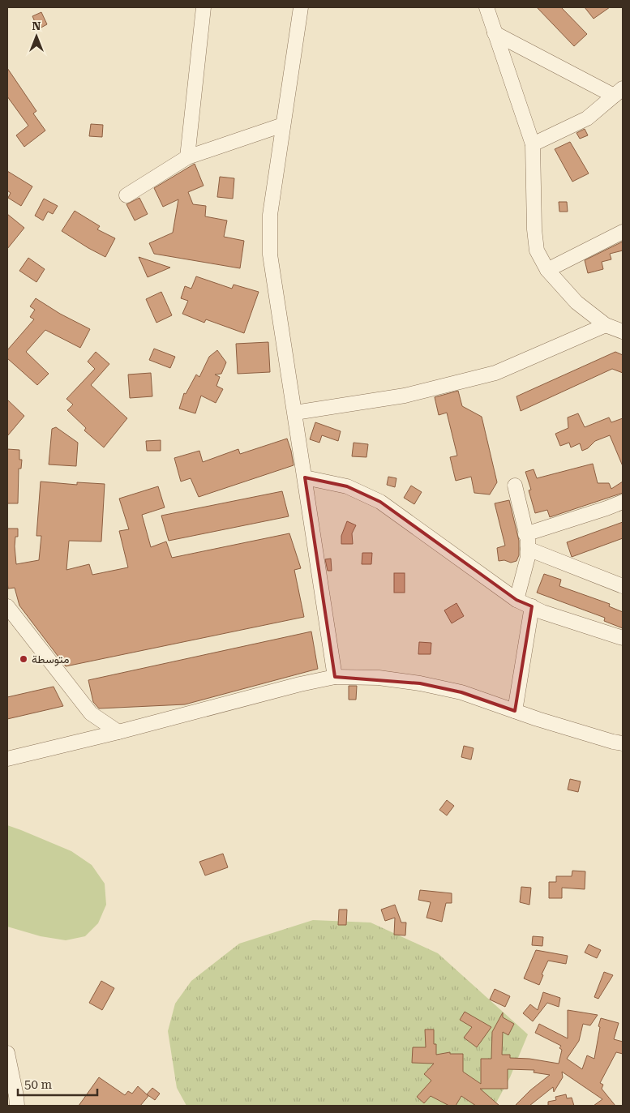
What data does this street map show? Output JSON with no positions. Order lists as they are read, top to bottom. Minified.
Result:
{"places":["متوسطة"],"scale_bar":"50 m","north":"top"}
